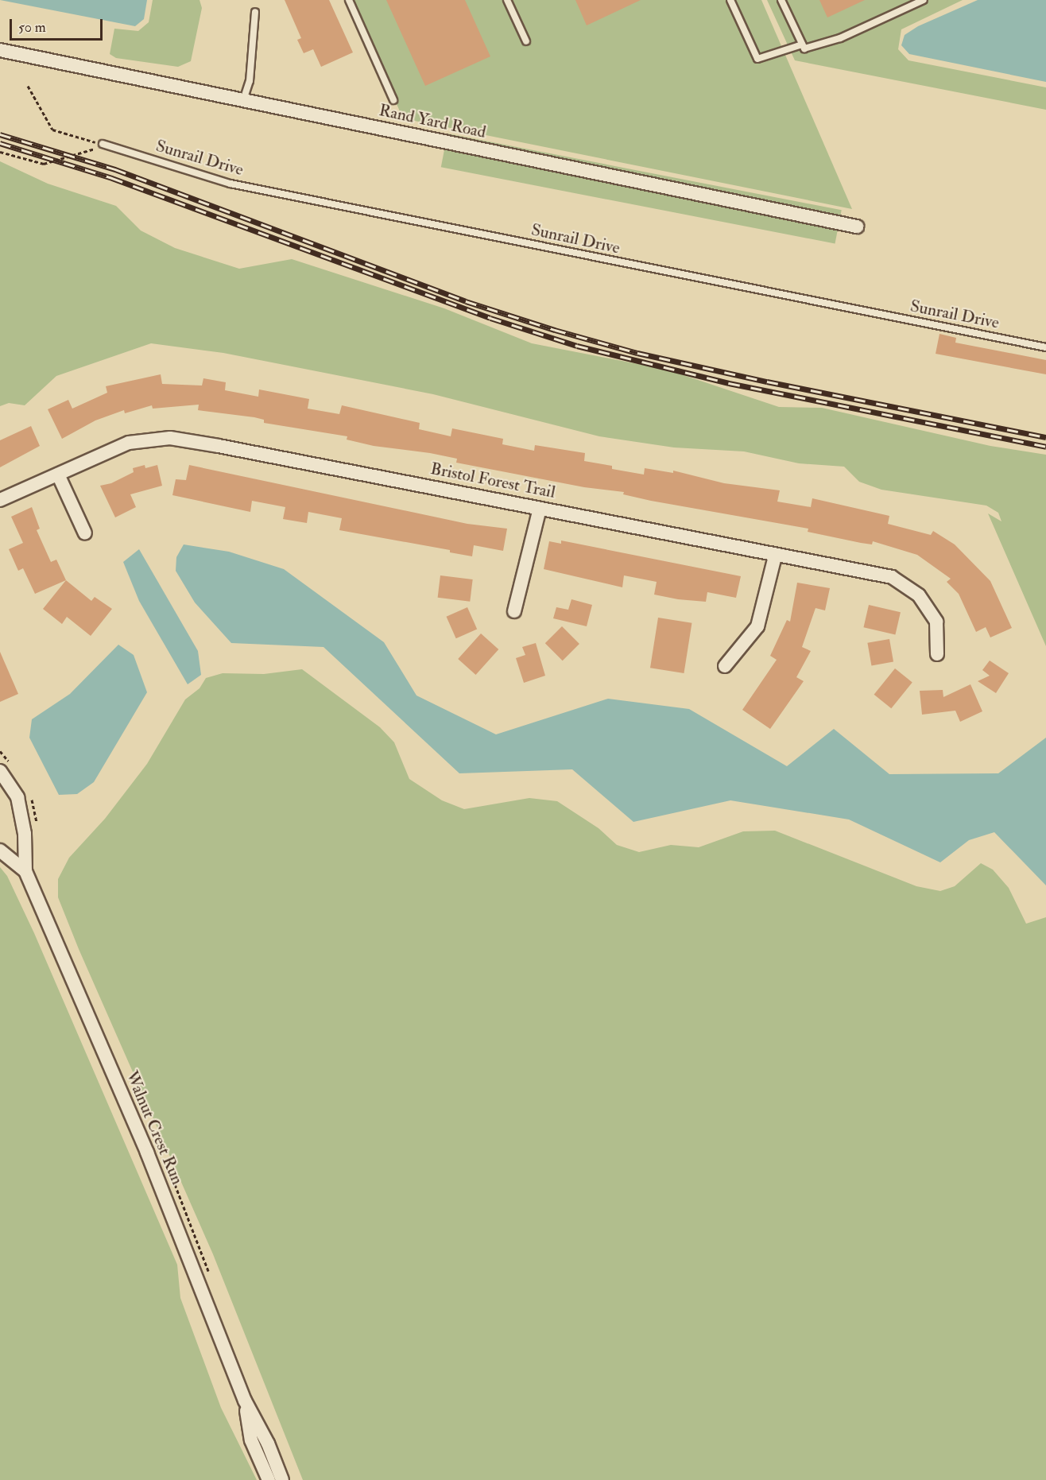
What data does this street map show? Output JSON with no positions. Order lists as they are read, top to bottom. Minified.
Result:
{"streets":{"street":["Rand Yard Road","Bristol Forest Trail","Walnut Crest Run"],"lane":["Sunrail Drive"]},"scale_bar":"50 m"}
